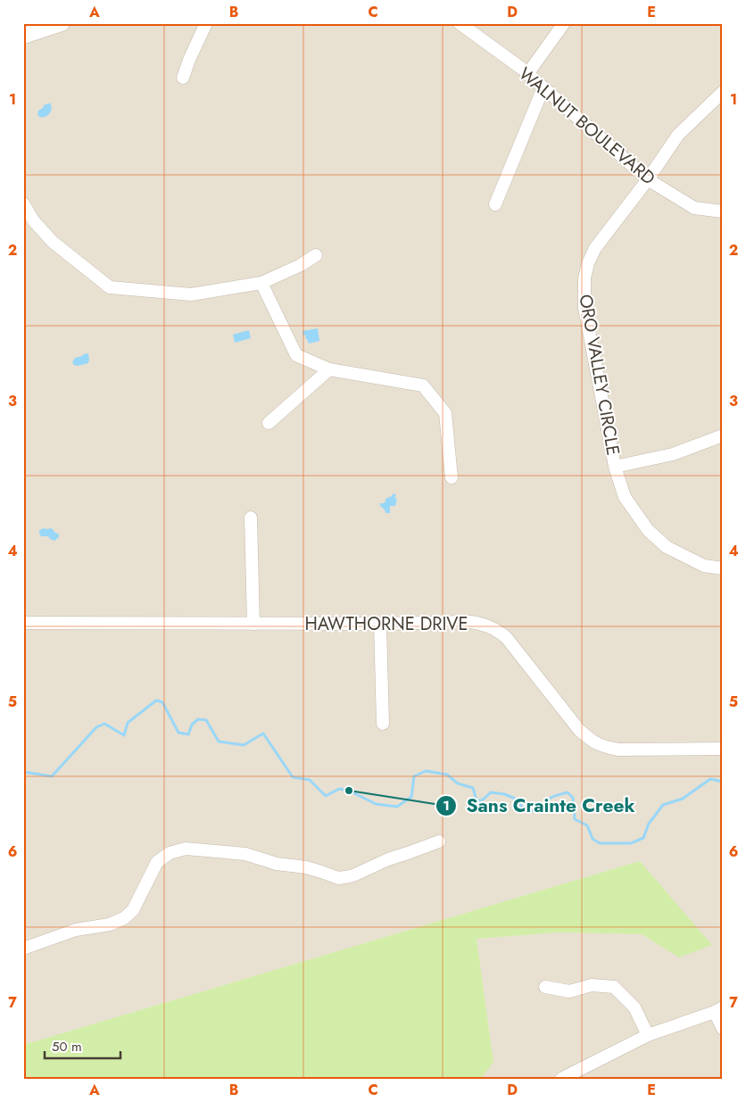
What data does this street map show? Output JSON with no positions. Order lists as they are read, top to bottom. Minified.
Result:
{"streets":{"street":["WALNUT BOULEVARD","ORO VALLEY CIRCLE","HAWTHORNE DRIVE"]},"crossings":[["WALNUT BOULEVARD","ORO VALLEY CIRCLE"]],"places":["Sans Crainte Creek"],"scale_bar":"50 m","grid":{"columns":["A","B","C","D","E"],"rows":["1","2","3","4","5","6","7"]}}
